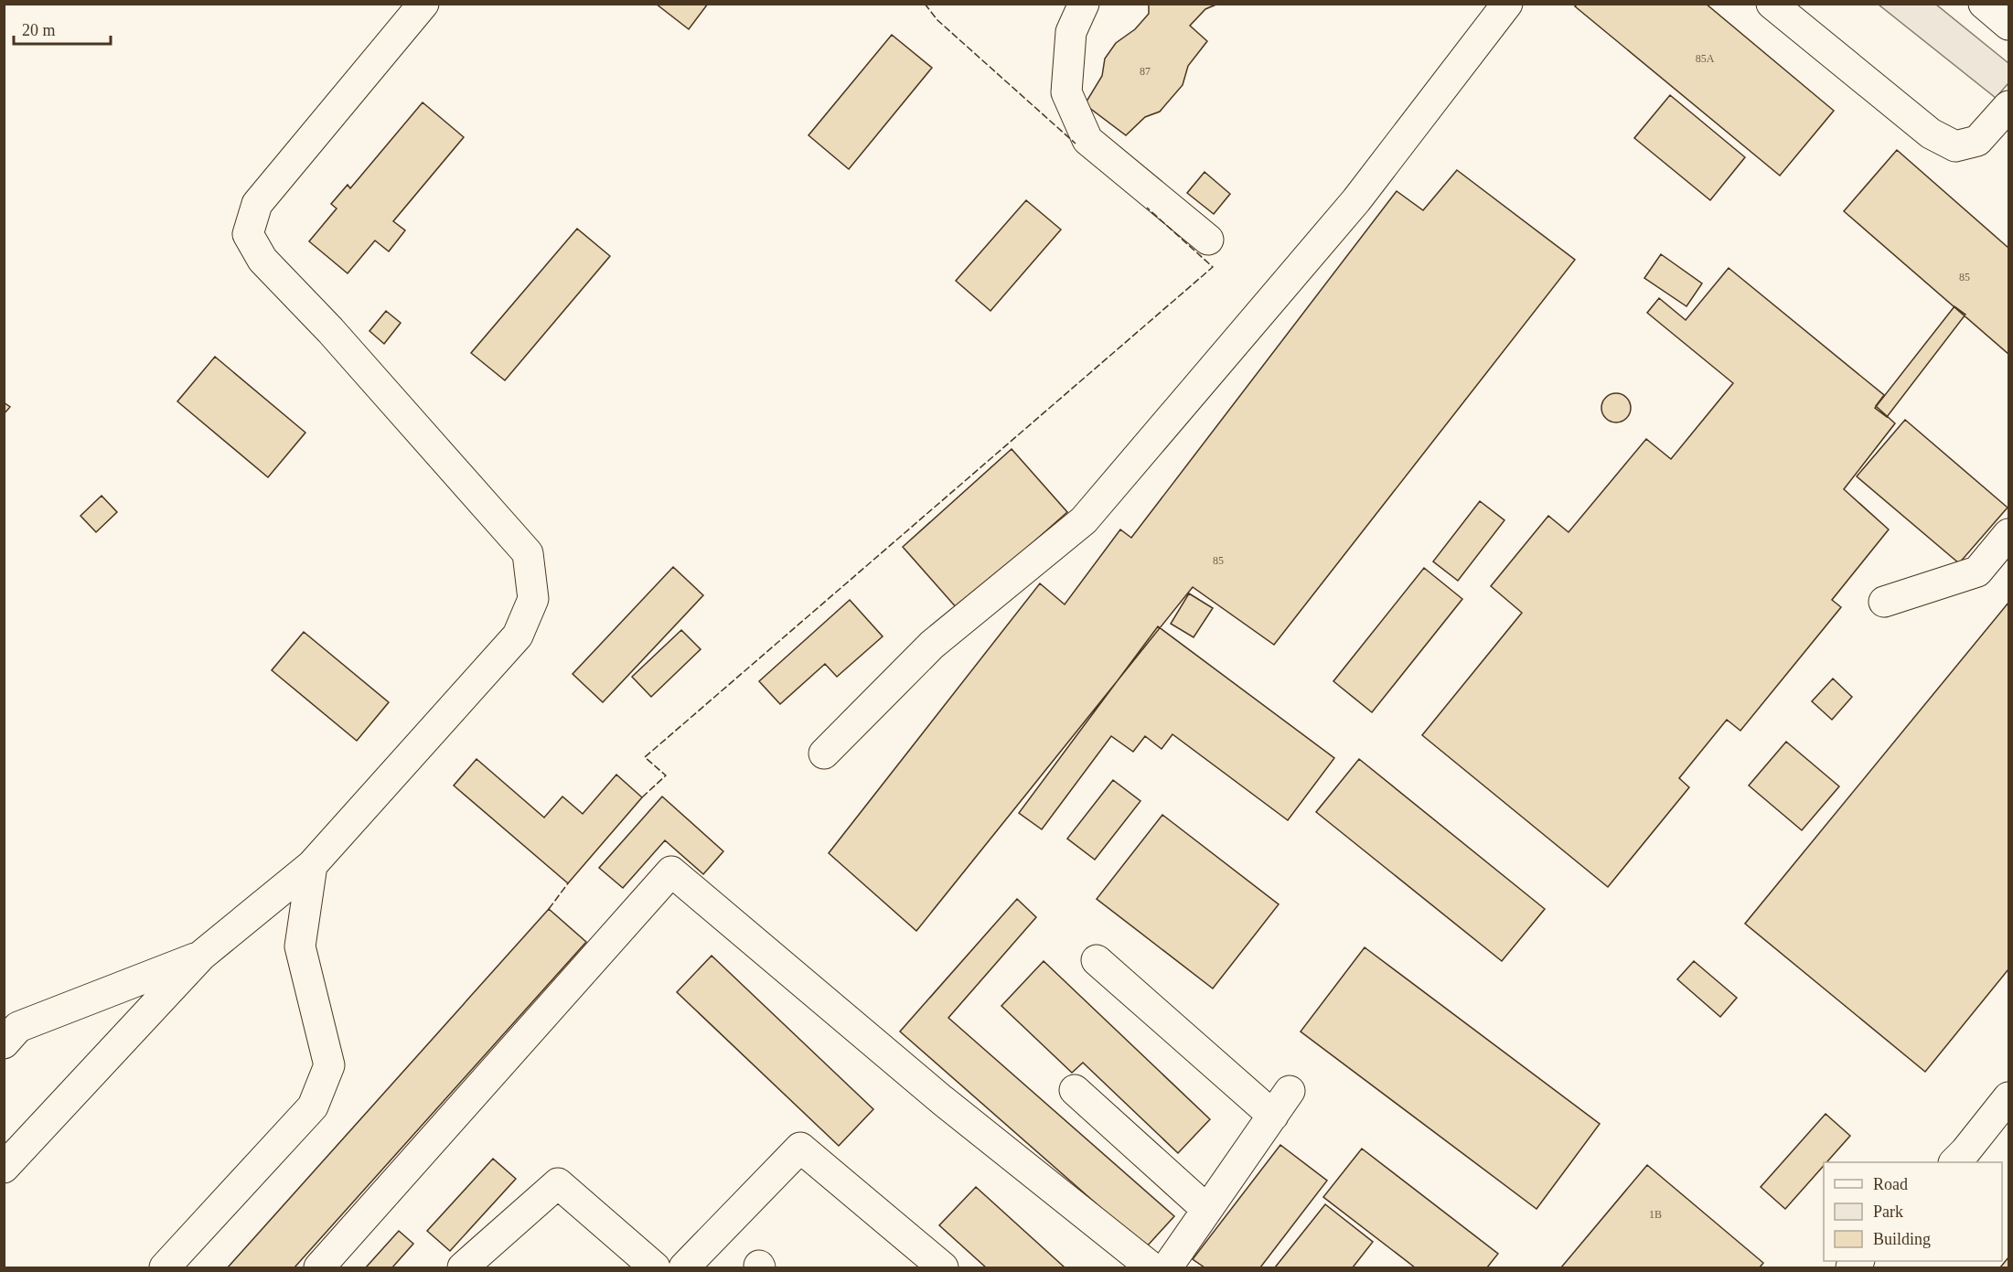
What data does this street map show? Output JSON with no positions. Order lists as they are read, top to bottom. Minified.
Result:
{"house_numbers":["85А","87","85","85","1В"],"legend":["Road","Park","Building"],"scale_bar":"20 m"}
